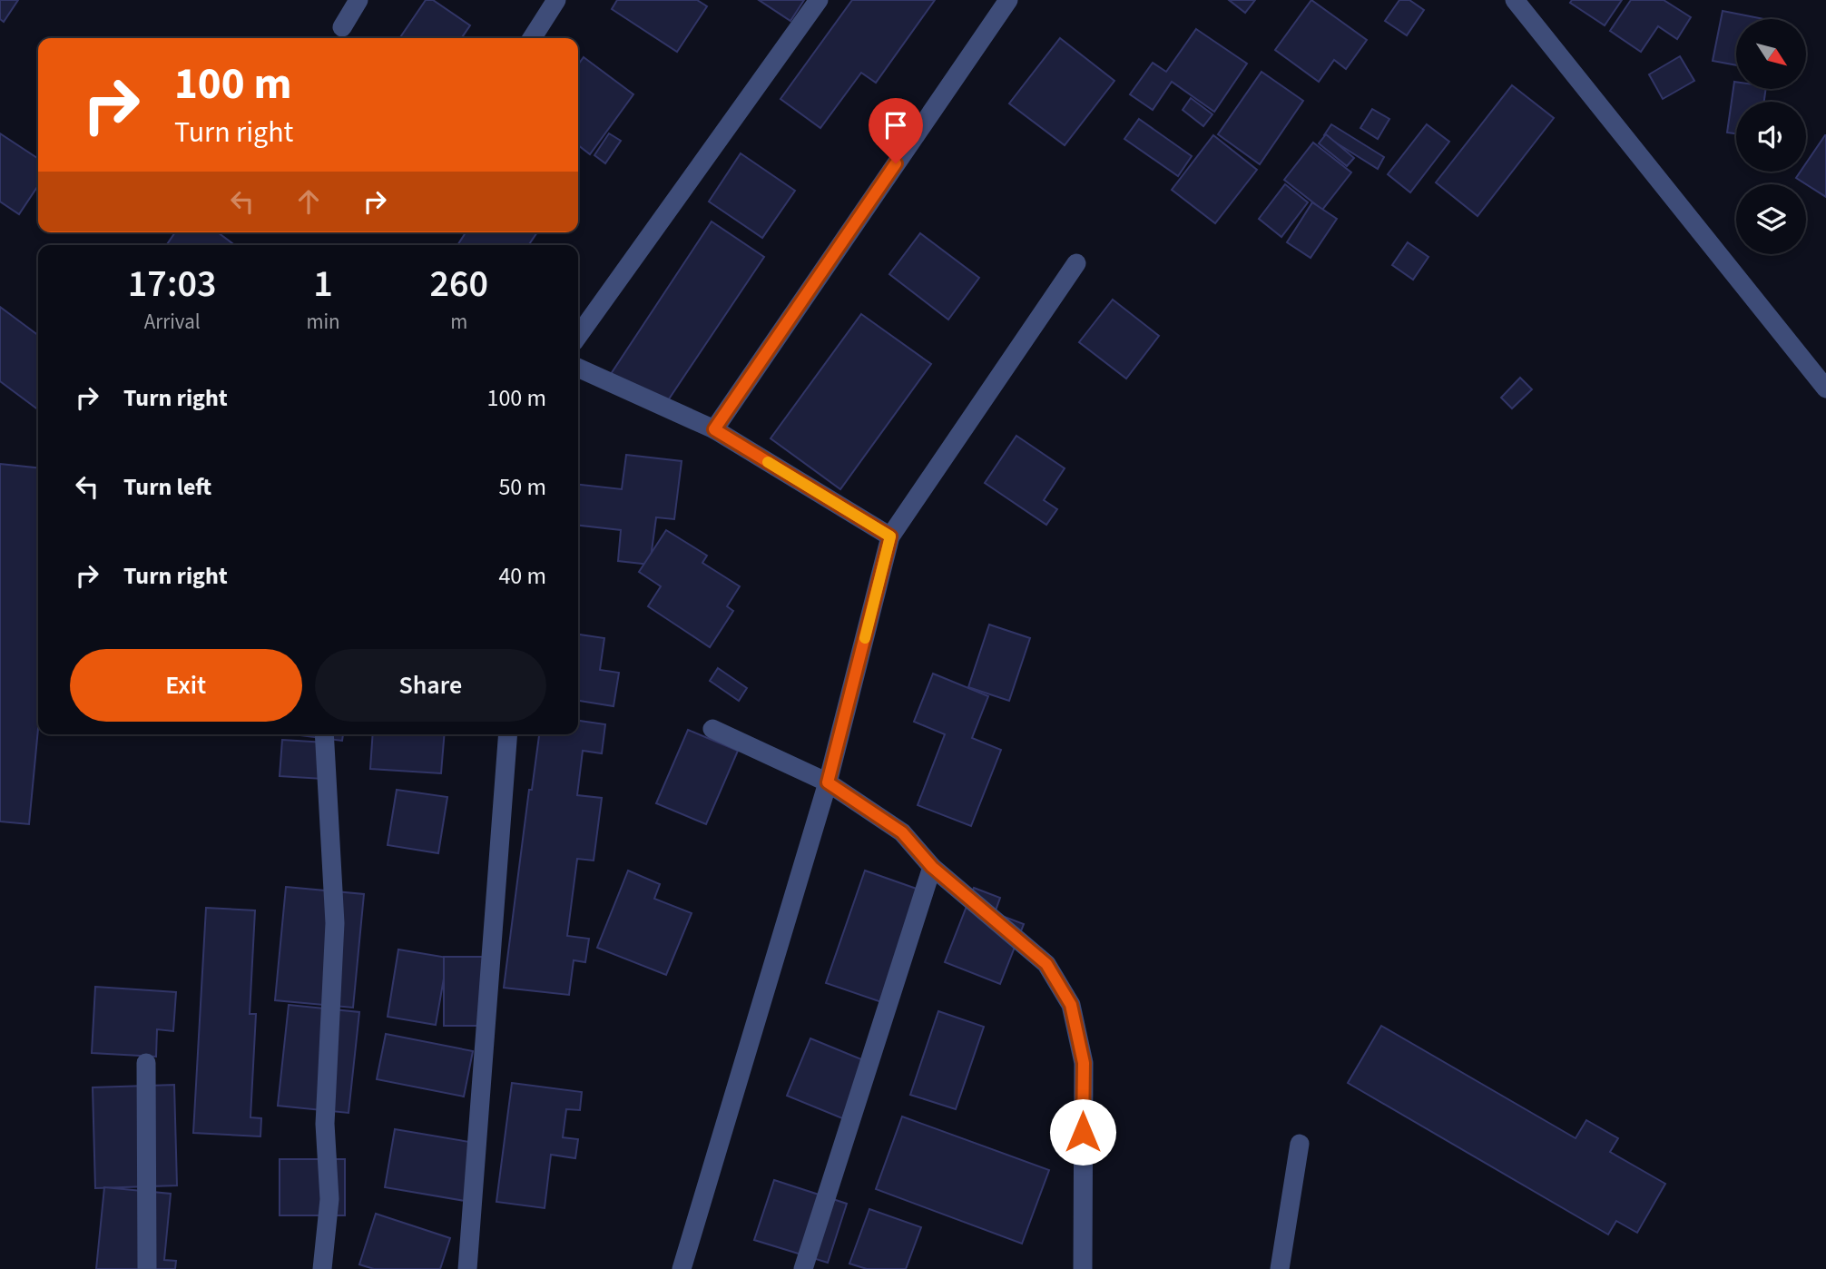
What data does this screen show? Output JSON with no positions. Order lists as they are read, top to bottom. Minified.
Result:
{"north":"bottom right","page":{"turn":["100 m","Turn right"],"eta":["17:03","Arrival","1","min","260","m"],"list":[{"name":"Turn right","value":"100 m"},{"name":"Turn left","value":"50 m"},{"name":"Turn right","value":"40 m"}],"buttons":["Exit","Share"]}}
